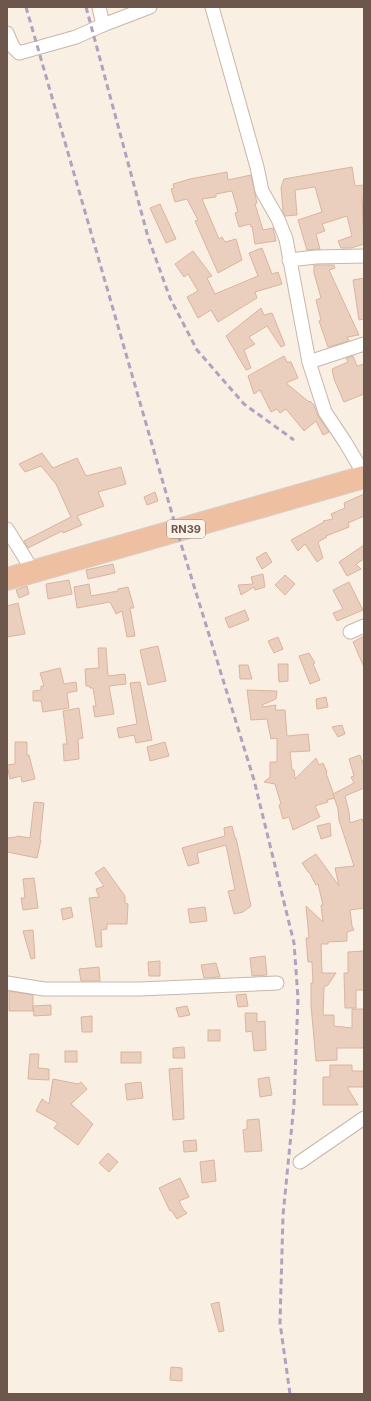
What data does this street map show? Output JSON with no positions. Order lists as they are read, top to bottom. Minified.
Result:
{"streets":{"highway":["RN39"]}}
